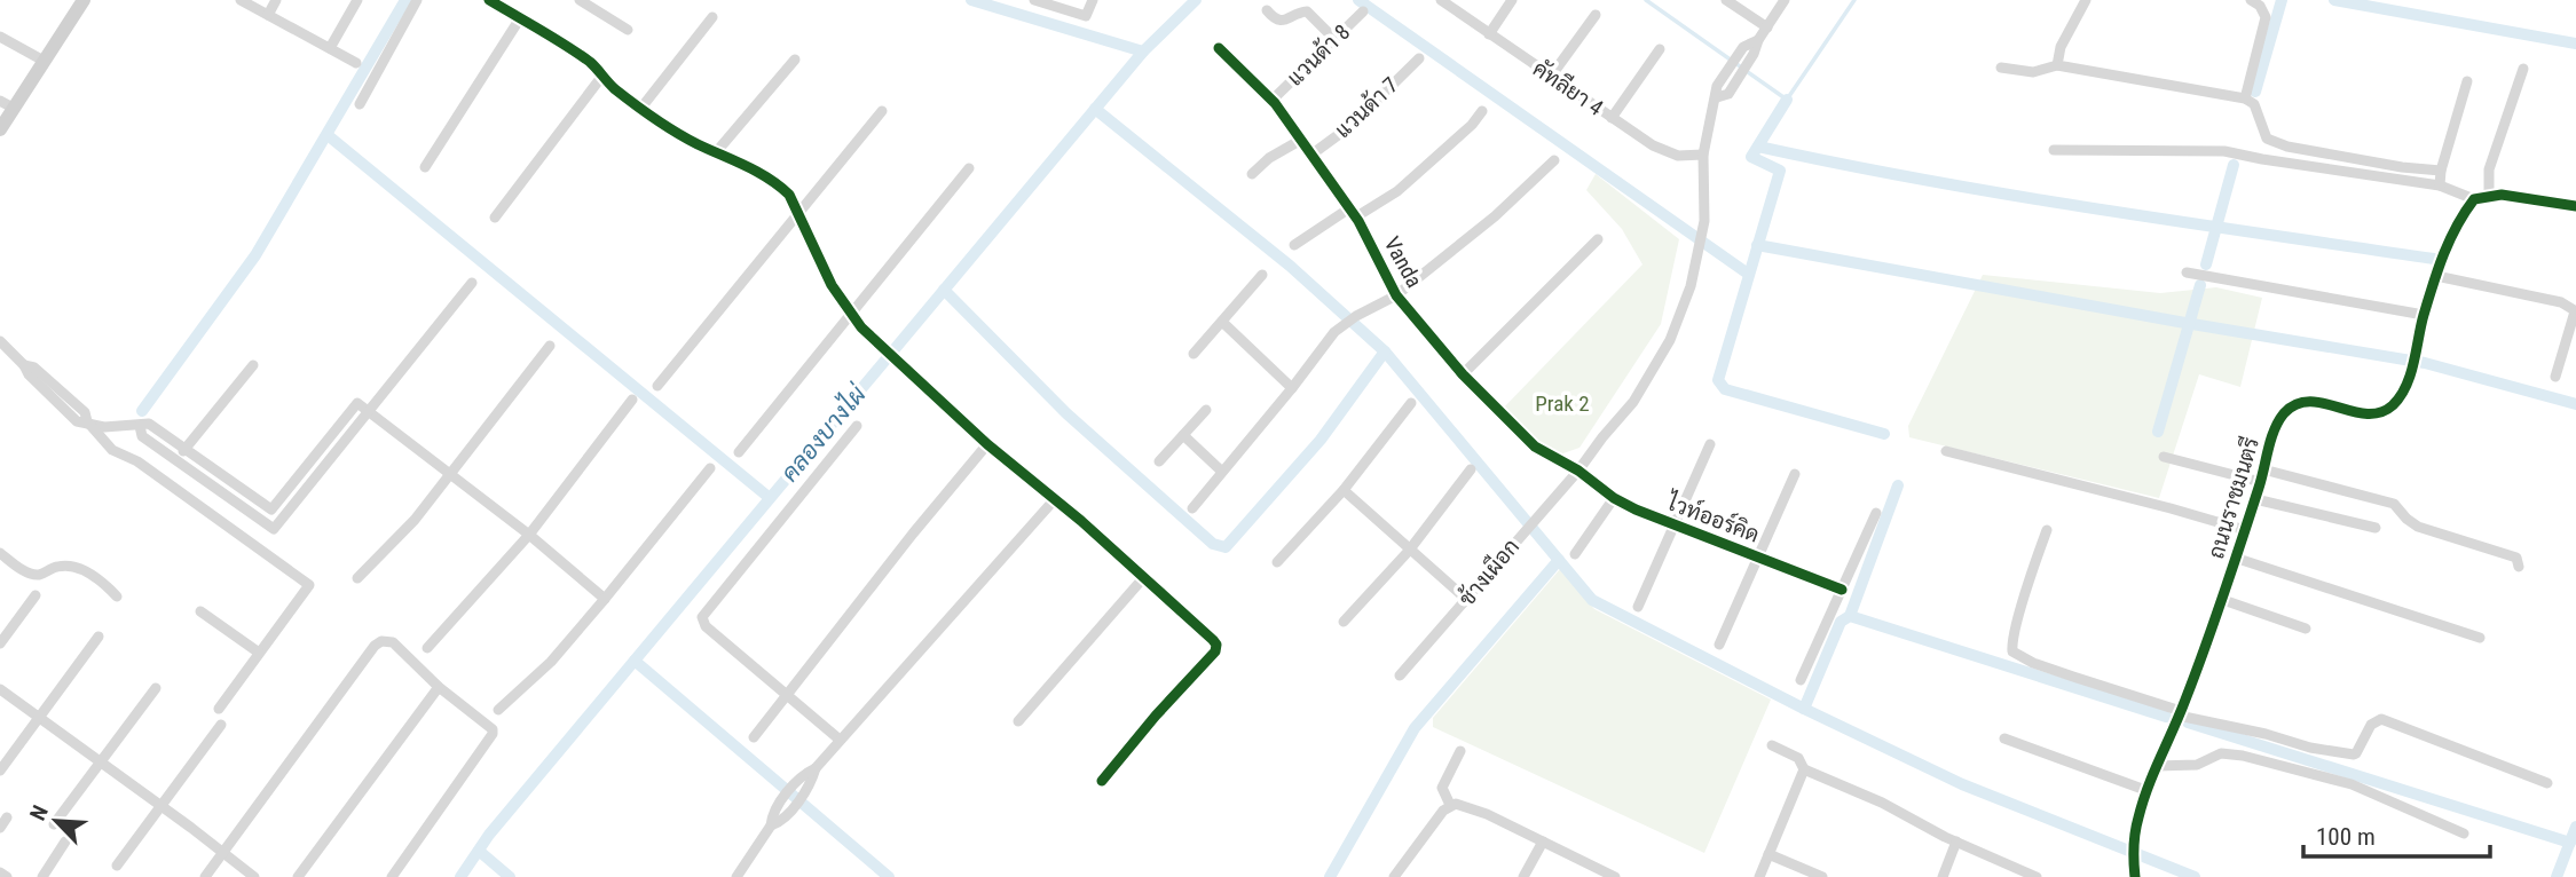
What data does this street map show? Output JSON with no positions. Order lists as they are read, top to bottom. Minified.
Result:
{"streets":{"street":["แวนด้า 8","คัทลียา 4","แวนด้า 7","Vanda","ถนนราชมนตรี","ไวท์ออร์คิด","ช้างเผือก"]},"crossings":[["แวนด้า 8","Vanda"],["คัทลียา 4","ช้างเผือก"],["แวนด้า 7","Vanda"],["Vanda","ไวท์ออร์คิด"],["Vanda","ช้างเผือก"],["ไวท์ออร์คิด","ช้างเผือก"]],"water":["คลองบางไผ่"],"parks":["Prak 2"],"scale_bar":"100 m","north":"top left"}
